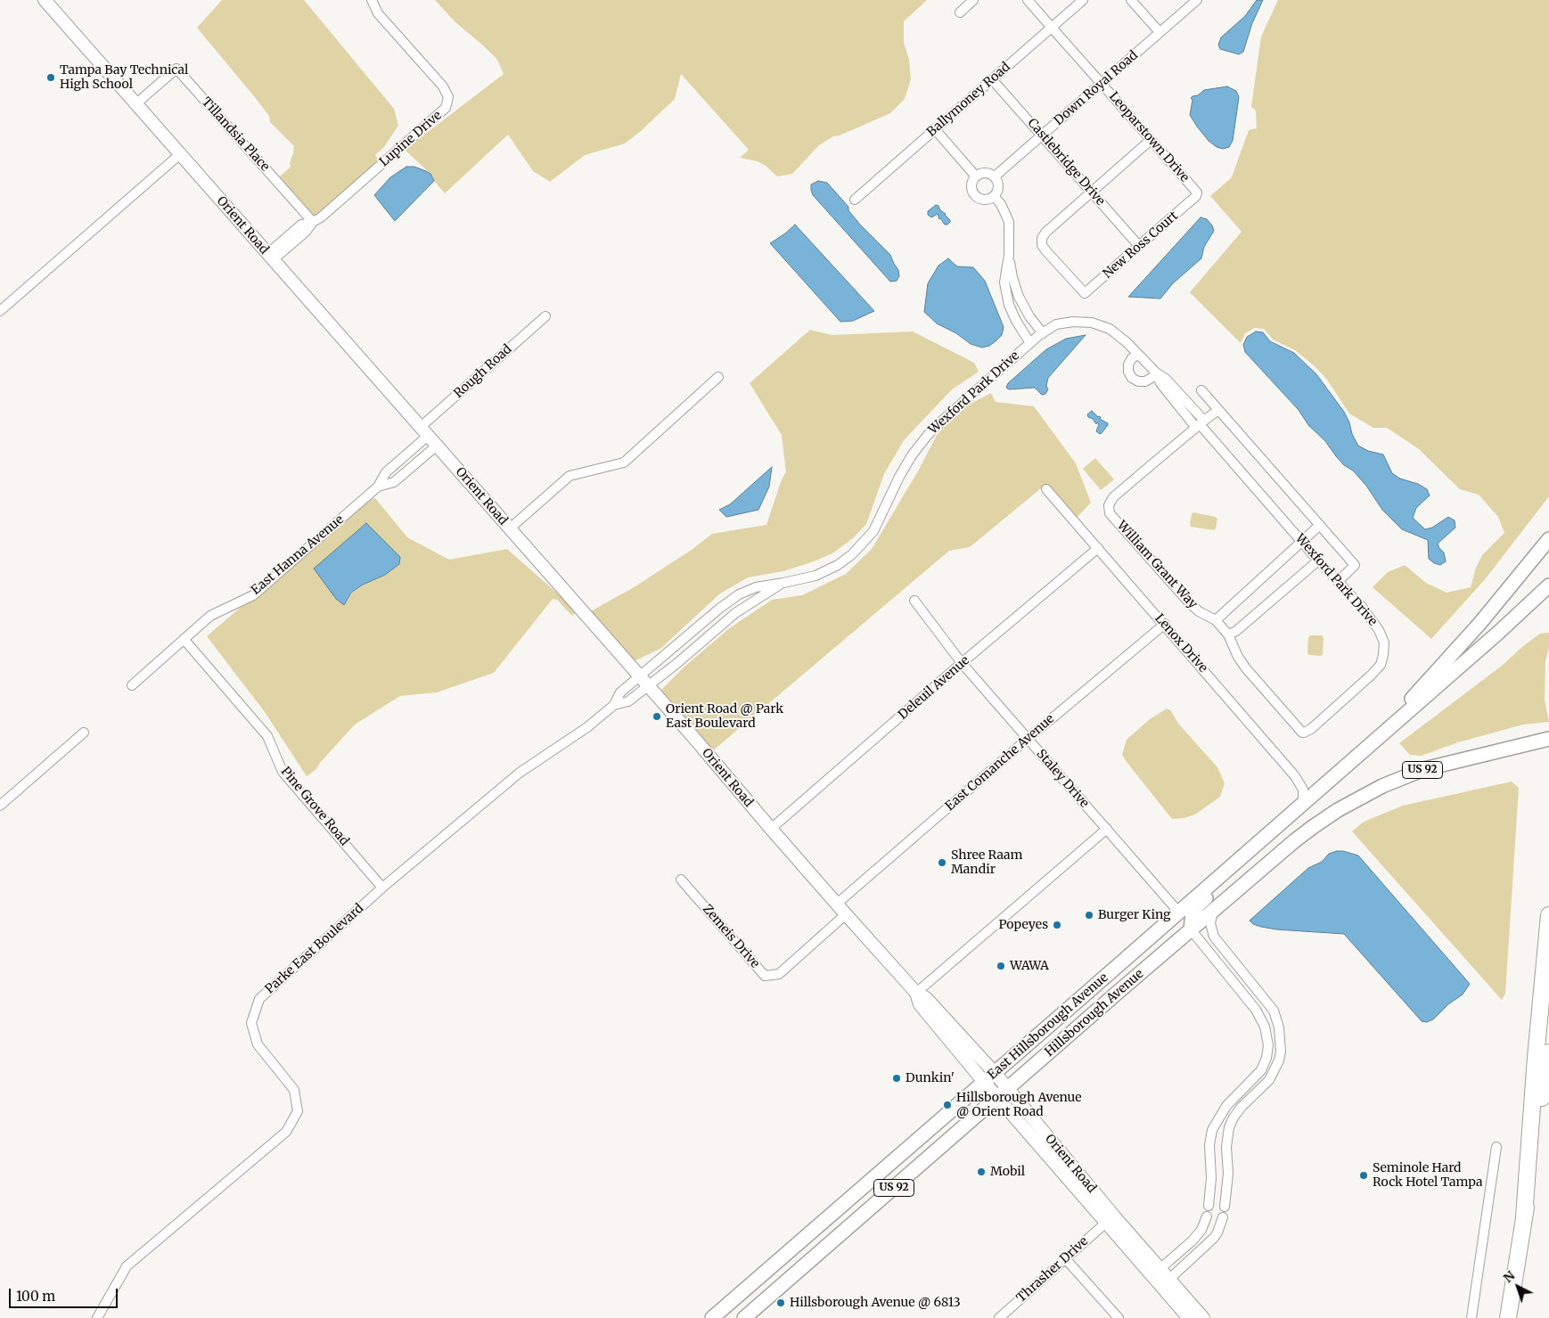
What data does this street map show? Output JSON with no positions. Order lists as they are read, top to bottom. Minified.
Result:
{"streets":{"main road":["US 92","Hillsborough Avenue","East Hillsborough Avenue"],"street":["Down Royal Road","Ballymoney Road","Tillandsia Place","Leoparstown Drive","Lupine Drive","Castlebridge Drive","Orient Road","New Ross Court","Rough Road","Wexford Park Drive","East Hanna Avenue","William Grant Way","Lenox Drive","Deleuil Avenue","East Comanche Avenue","Staley Drive","Pine Grove Road","Zemeis Drive","Parke East Boulevard","Thrasher Drive"]},"crossings":[["Down Royal Road","Leoparstown Drive"],["Down Royal Road","Castlebridge Drive"],["Ballymoney Road","Leoparstown Drive"],["Ballymoney Road","Castlebridge Drive"],["Tillandsia Place","Lupine Drive"],["Tillandsia Place","Orient Road"],["Leoparstown Drive","New Ross Court"],["Lupine Drive","Orient Road"],["Castlebridge Drive","New Ross Court"],["Orient Road","Rough Road"],["Orient Road","Wexford Park Drive"],["Orient Road","East Hanna Avenue"],["Orient Road","Deleuil Avenue"],["Orient Road","East Comanche Avenue"],["Orient Road","Zemeis Drive"],["Orient Road","Parke East Boulevard"],["Orient Road","Hillsborough Avenue"],["Orient Road","East Hillsborough Avenue"],["Orient Road","Thrasher Drive"],["Rough Road","East Hanna Avenue"],["Wexford Park Drive","William Grant Way"],["Wexford Park Drive","Parke East Boulevard"],["East Hanna Avenue","Pine Grove Road"],["Lenox Drive","Deleuil Avenue"],["Lenox Drive","East Comanche Avenue"],["Lenox Drive","US 92"],["Lenox Drive","East Hillsborough Avenue"],["Deleuil Avenue","Staley Drive"],["East Comanche Avenue","Staley Drive"],["US 92","Hillsborough Avenue"],["US 92","East Hillsborough Avenue"],["Staley Drive","East Hillsborough Avenue"],["Pine Grove Road","Parke East Boulevard"],["Hillsborough Avenue","East Hillsborough Avenue"]],"places":["Tampa Bay Technical High School","Orient Road @ Park East Boulevard","Shree Raam Mandir","Burger King","Popeyes","WAWA","Dunkin'","Hillsborough Avenue @ Orient Road","Mobil","Seminole Hard Rock Hotel Tampa","Hillsborough Avenue @ 6813"],"scale_bar":"100 m","north":"top left"}
